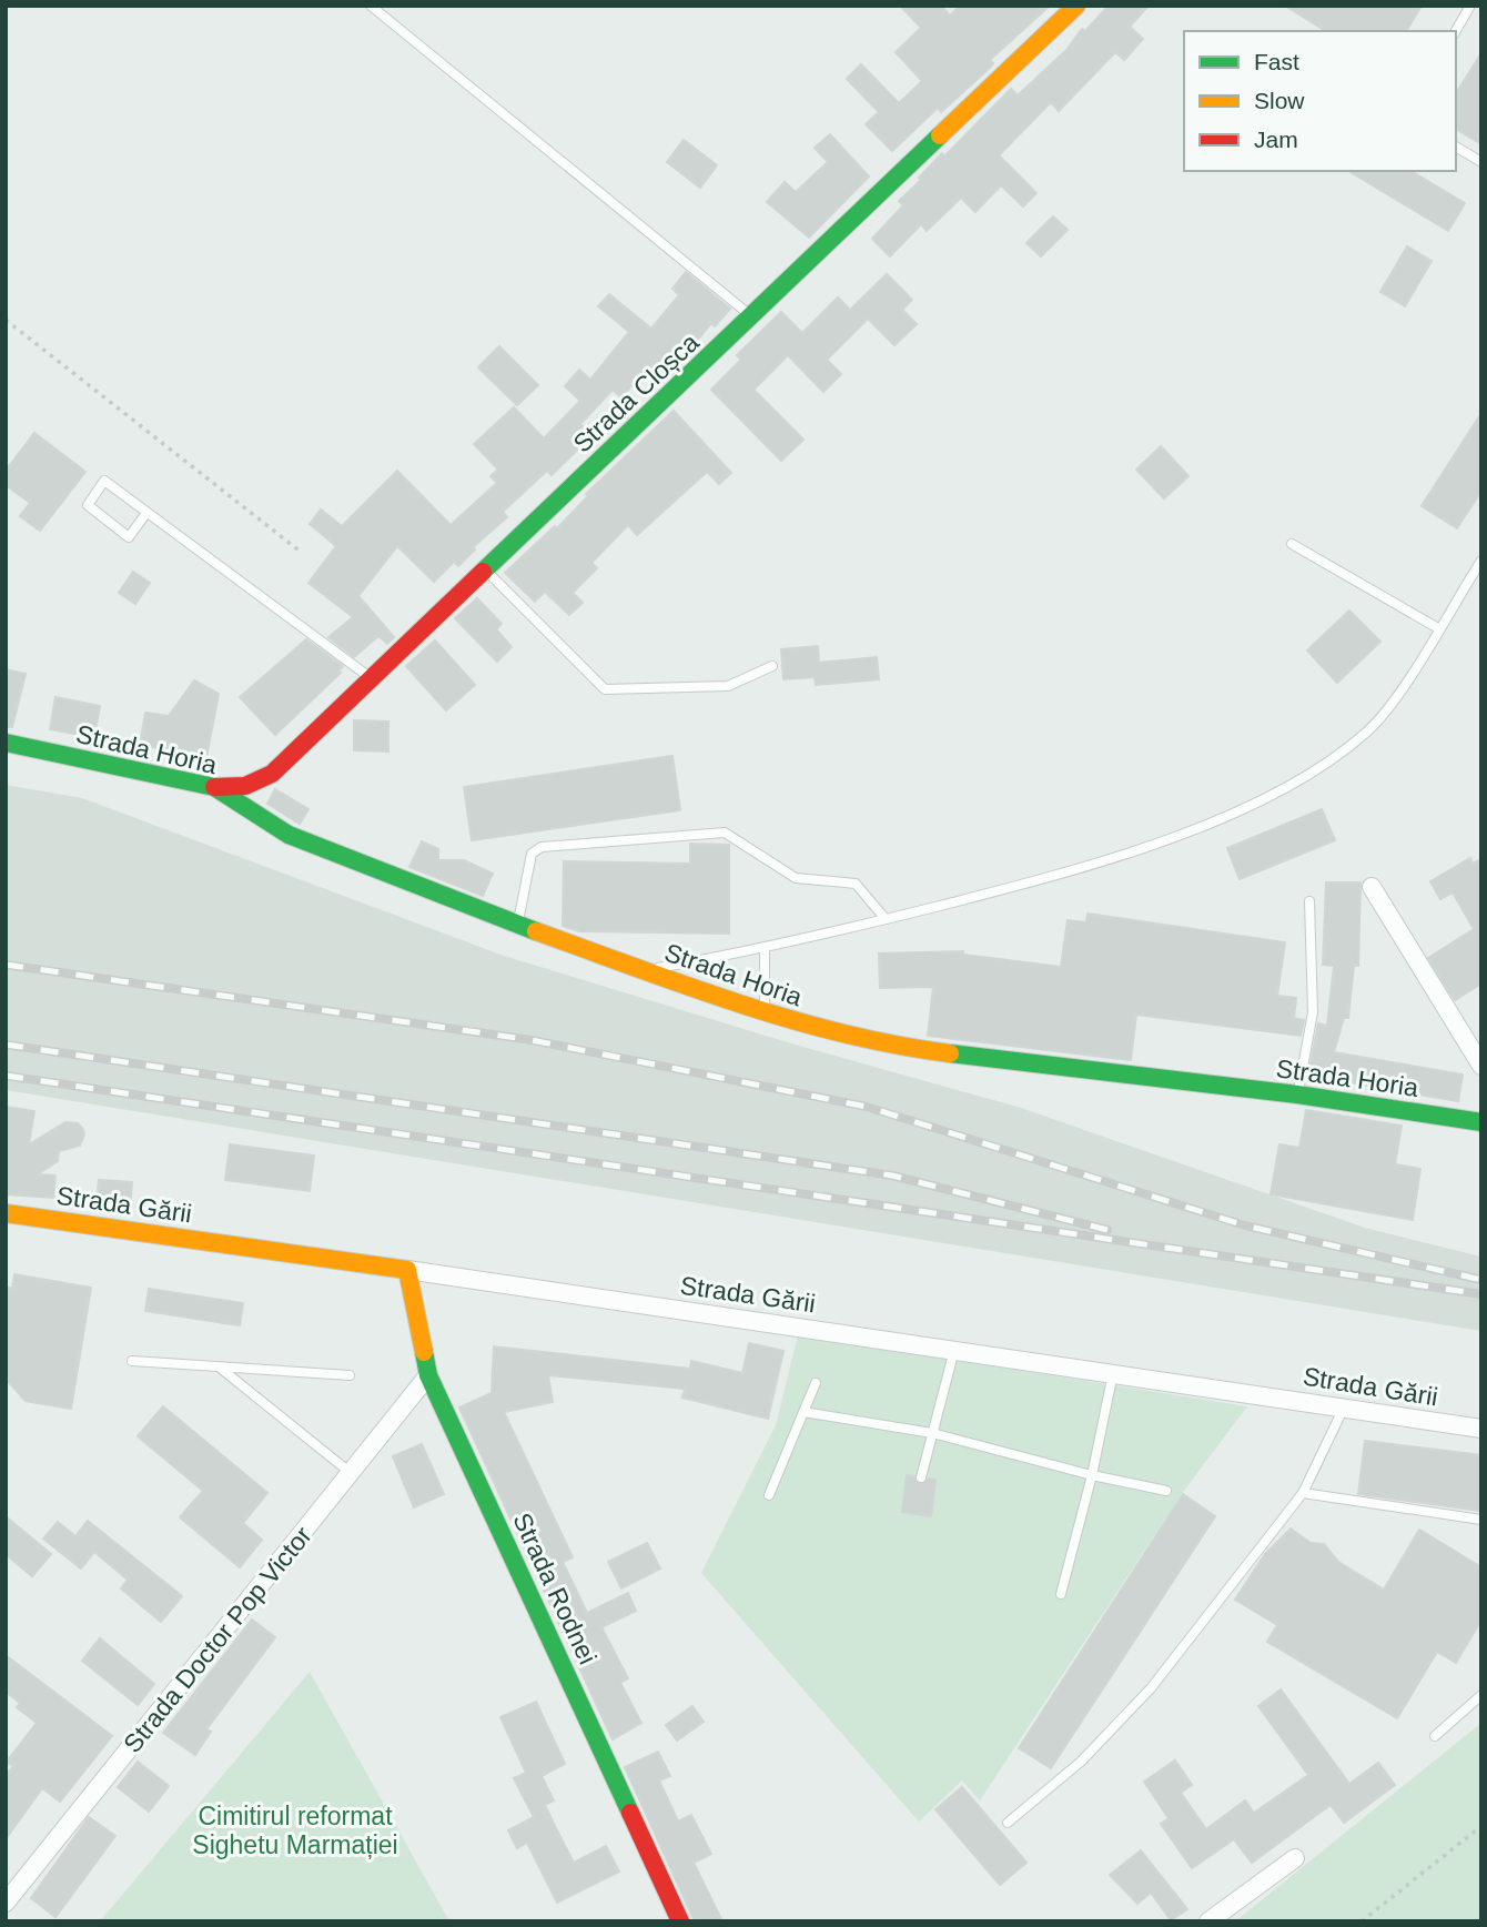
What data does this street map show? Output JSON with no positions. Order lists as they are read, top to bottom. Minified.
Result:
{"streets":{"street":["Strada Cloșca","Strada Horia","Strada Gării","Strada Rodnei","Strada Doctor Pop Victor"]},"crossings":[["Strada Cloșca","Strada Horia"],["Strada Gării","Strada Rodnei"],["Strada Rodnei","Strada Doctor Pop Victor"]],"parks":["Cimitirul reformat Sighetu Marmației"],"legend":["Fast","Slow","Jam"]}
